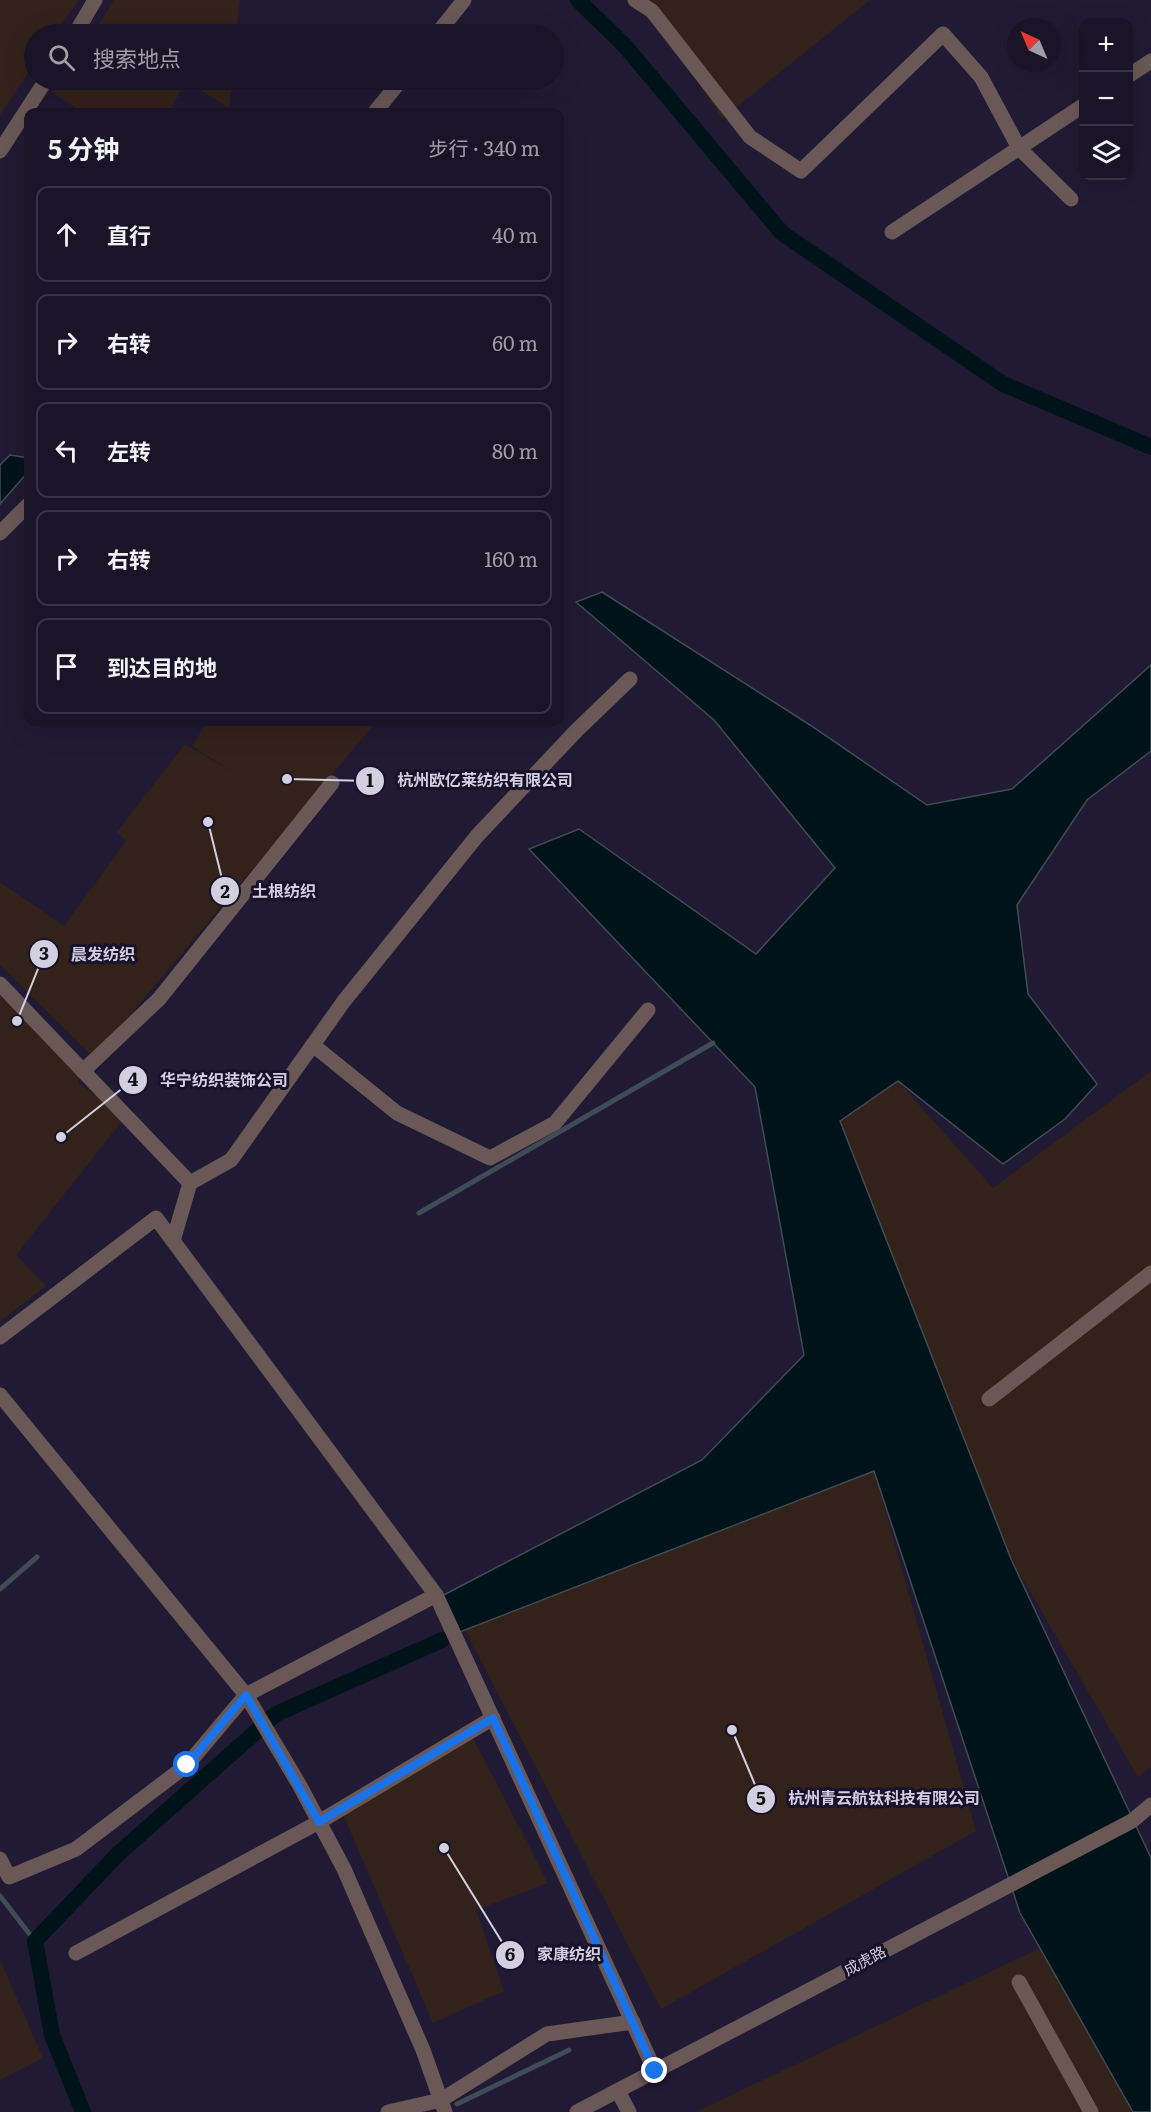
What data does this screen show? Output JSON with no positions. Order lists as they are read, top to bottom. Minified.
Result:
{"streets":{"street":["成虎路"]},"places":["杭州欧亿莱纺织有限公司","土根纺织","晨发纺织","华宁纺织装饰公司","杭州青云航钛科技有限公司","家康纺织"],"north":"top left","page":{"map_buttons":["+","−"],"search":"搜索地点","heading":["5 分钟","步行 · 340 m"],"list":[["直行","40 m"],["右转","60 m"],["左转","80 m"],["右转","160 m"],"到达目的地"]}}
